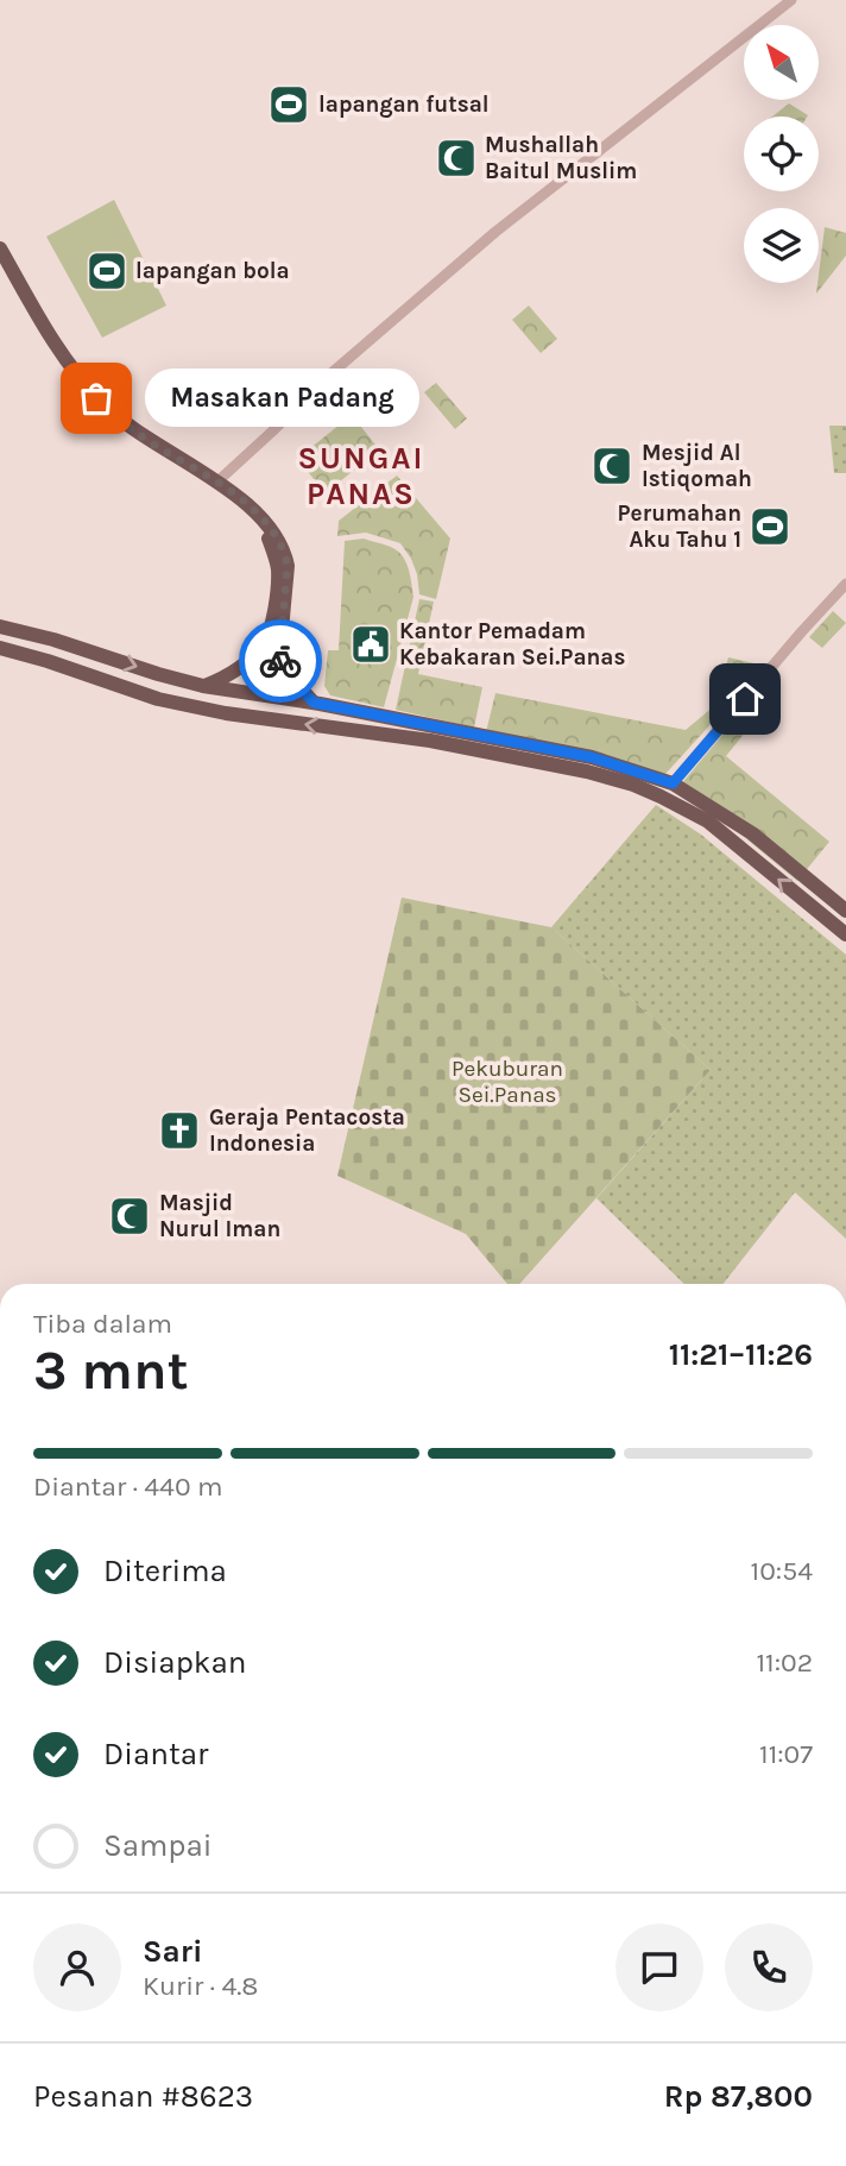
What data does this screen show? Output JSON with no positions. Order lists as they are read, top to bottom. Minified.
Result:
{"districts":["SUNGAI PANAS"],"parks":["Pekuburan Sei.Panas"],"places":{"sports":["lapangan futsal","lapangan bola","Perumahan Aku Tahu 1"],"mosque":["Mushallah Baitul Muslim","Mesjid Al Istiqomah","Masjid Nurul Iman"],"other":["Masakan Padang"],"public building":["Kantor Pemadam Kebakaran Sei.Panas"],"church":["Geraja Pentacosta Indonesia"]},"north":"top left","page":{"bubble":"Masakan Padang","heading":["3 mnt","Tiba dalam","11:21–11:26"],"panel":["Sari","Kurir · 4.8","Pesanan #8623","Rp 87,800"],"bar":"Diantar · 440 m","list":[["Diterima","10:54"],["Disiapkan","11:02"],["Diantar","11:07"],"Sampai"]}}
